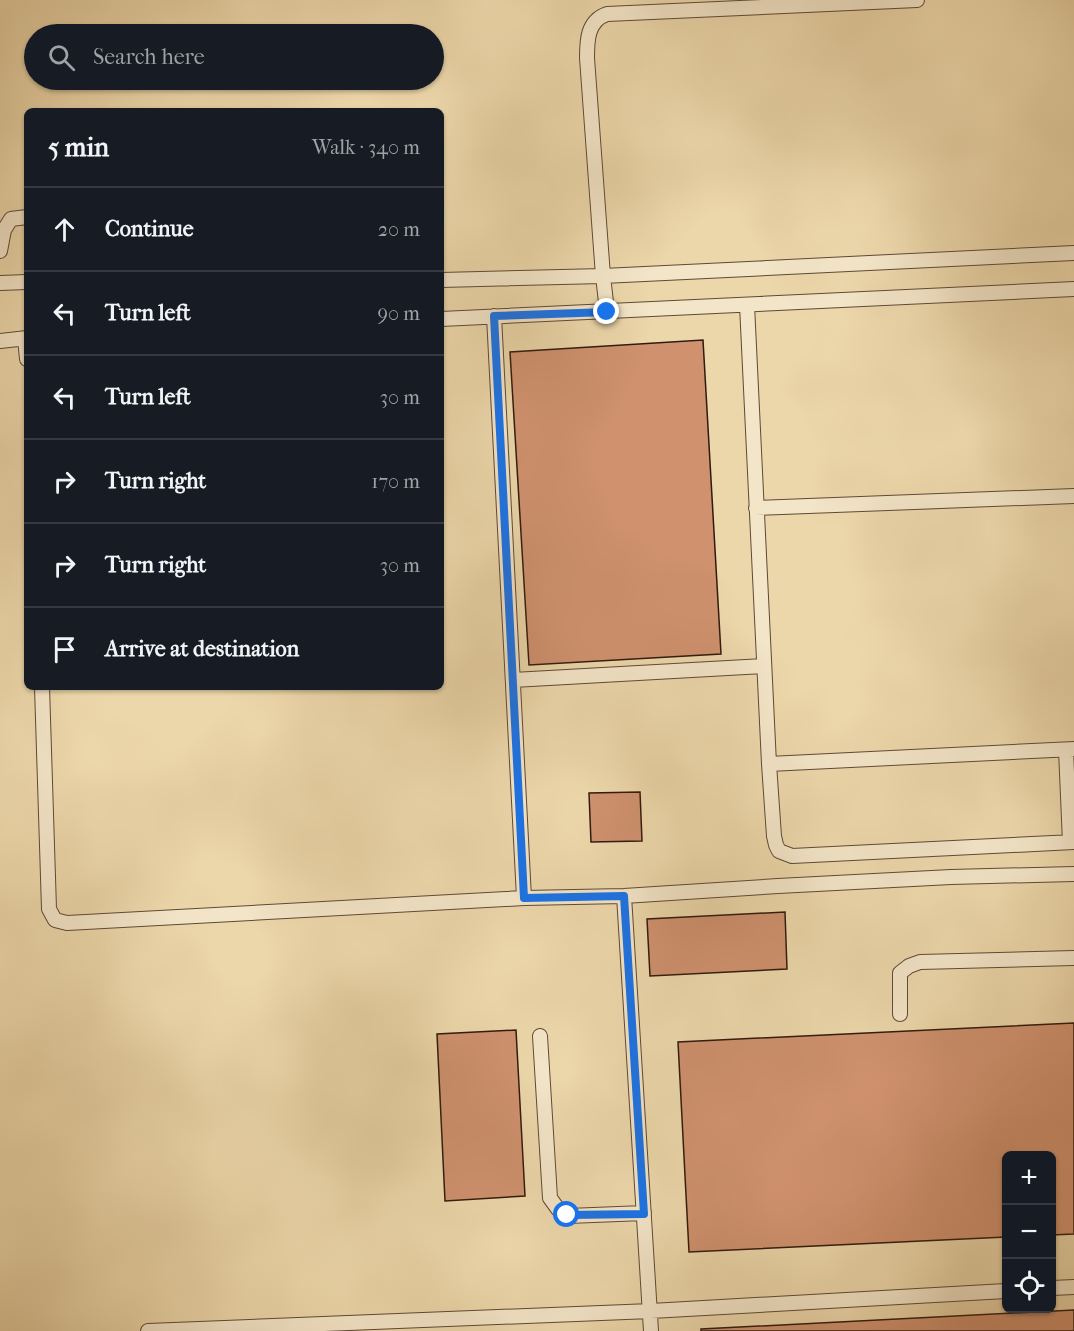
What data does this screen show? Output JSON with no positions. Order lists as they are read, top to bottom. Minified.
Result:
{"page":{"search":"Search here","heading":["5 min","Walk · 340 m"],"list":[["Continue","20 m"],["Turn left","90 m"],["Turn left","30 m"],["Turn right","170 m"],["Turn right","30 m"],"Arrive at destination"],"map_buttons":["+","−"]}}
